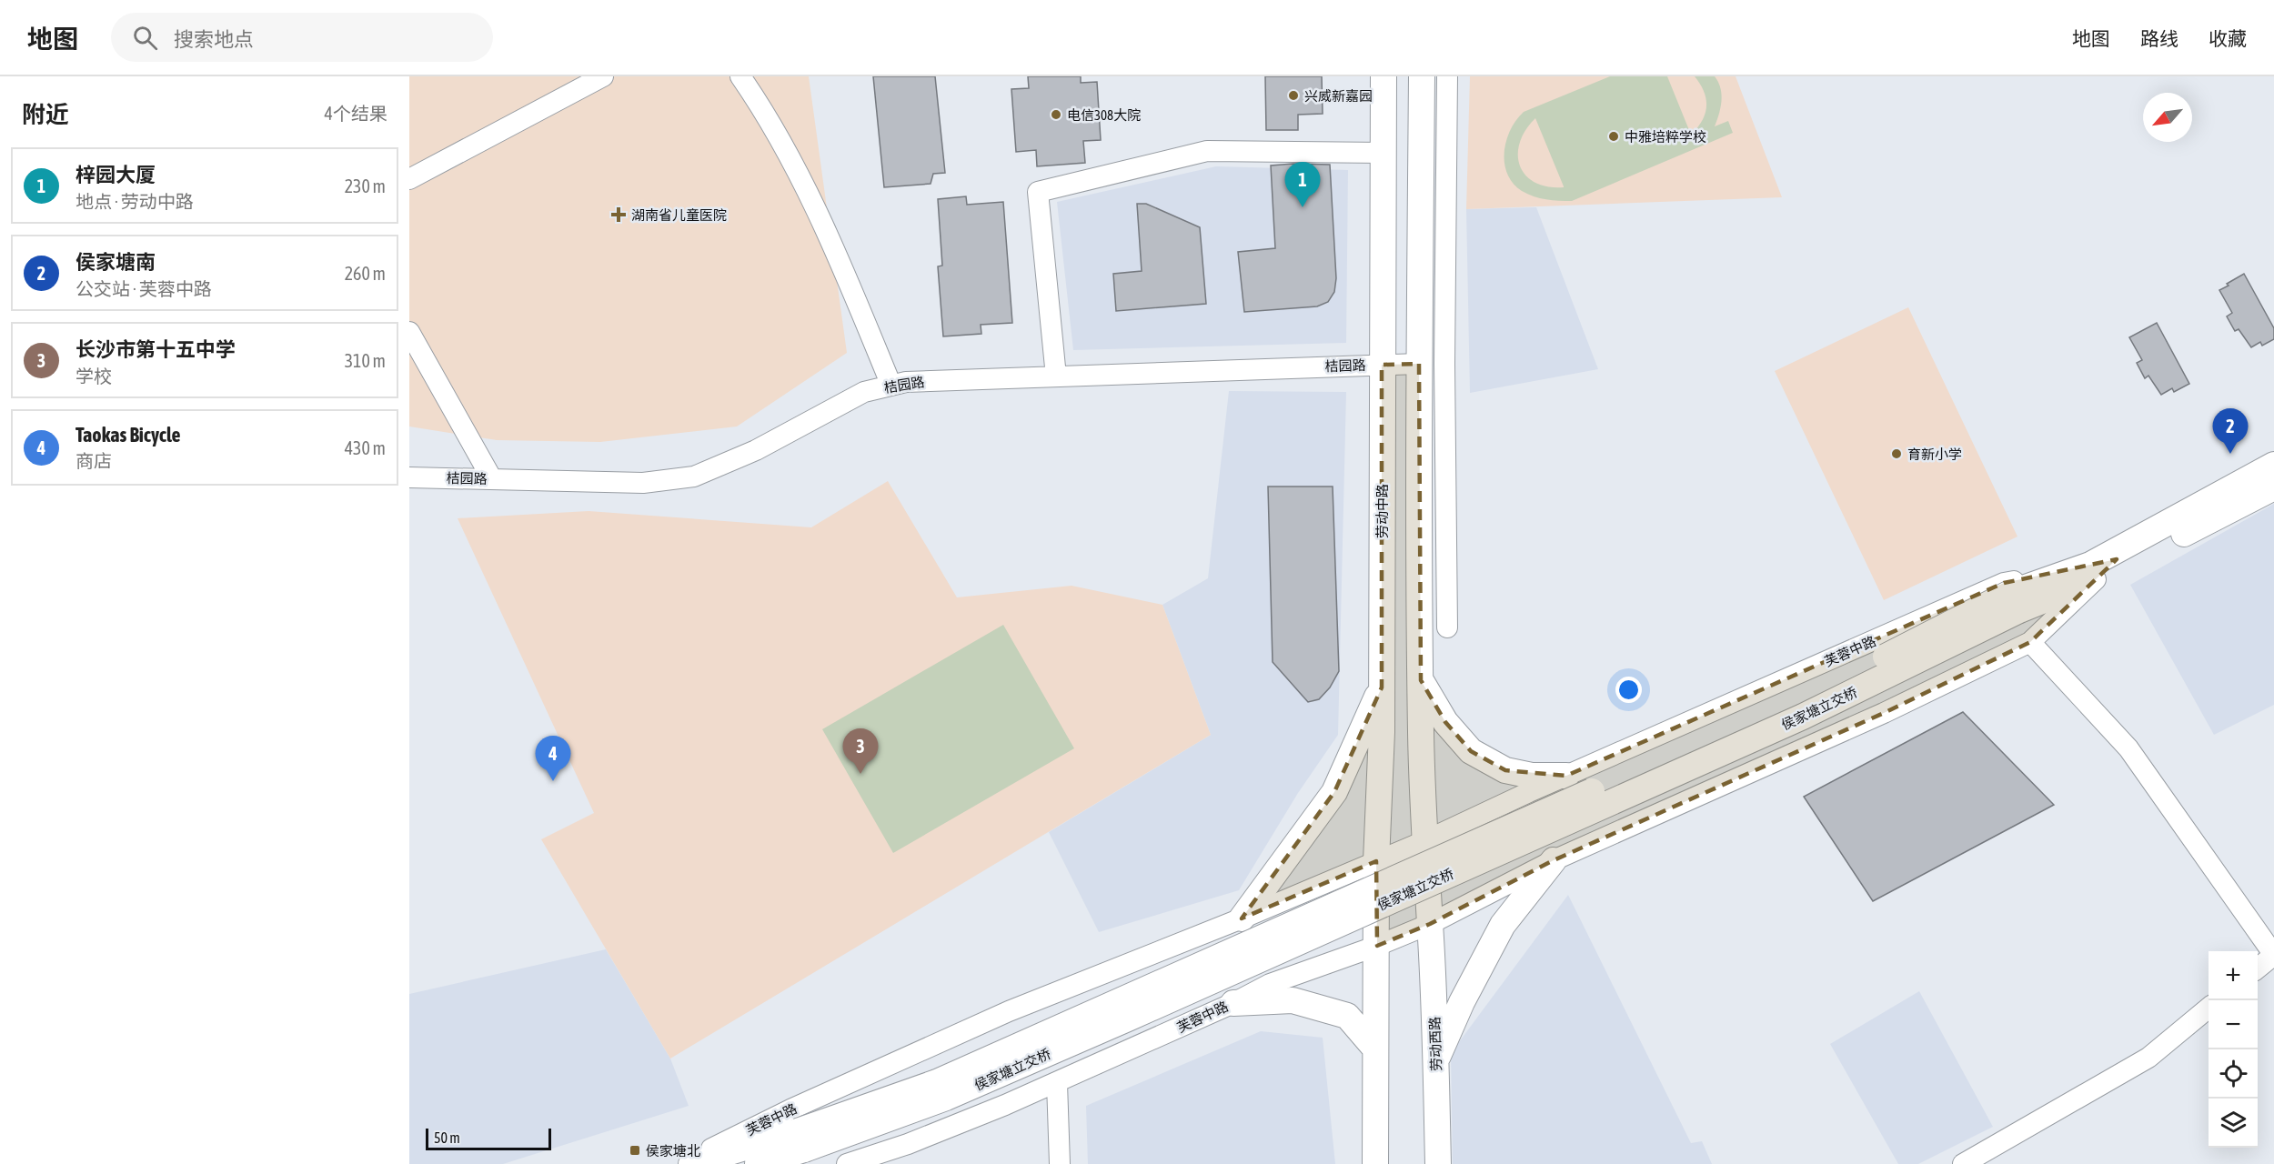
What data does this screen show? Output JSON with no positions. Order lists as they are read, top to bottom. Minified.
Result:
{"streets":{"main road":["劳动中路","芙蓉中路","侯家塘立交桥","劳动西路"],"street":["桔园路"]},"crossings":[["桔园路","劳动中路"],["劳动中路","芙蓉中路"],["芙蓉中路","侯家塘立交桥"],["芙蓉中路","劳动西路"]],"places":{"other":["兴威新嘉园","电信308大院","中雅培粹学校","育新小学"],"health":["湖南省儿童医院"],"transit":["侯家塘北"]},"scale_bar":"50 m","north":"bottom left","page":{"header":"地图","search":"搜索地点","nav":["地图","路线","收藏"],"heading":["附近","4个结果"],"list":[{"mark":"1","name":"梓园大厦","note":"地点 · 劳动中路","value":"230 m"},{"mark":"2","name":"侯家塘南","note":"公交站 · 芙蓉中路","value":"260 m"},{"mark":"3","name":"长沙市第十五中学","note":"学校","value":"310 m"},{"mark":"4","name":"Taokas Bicycle","note":"商店","value":"430 m"}],"pins":["1","2","3","4"],"map_buttons":["+","−"],"scale":"50 m"}}
